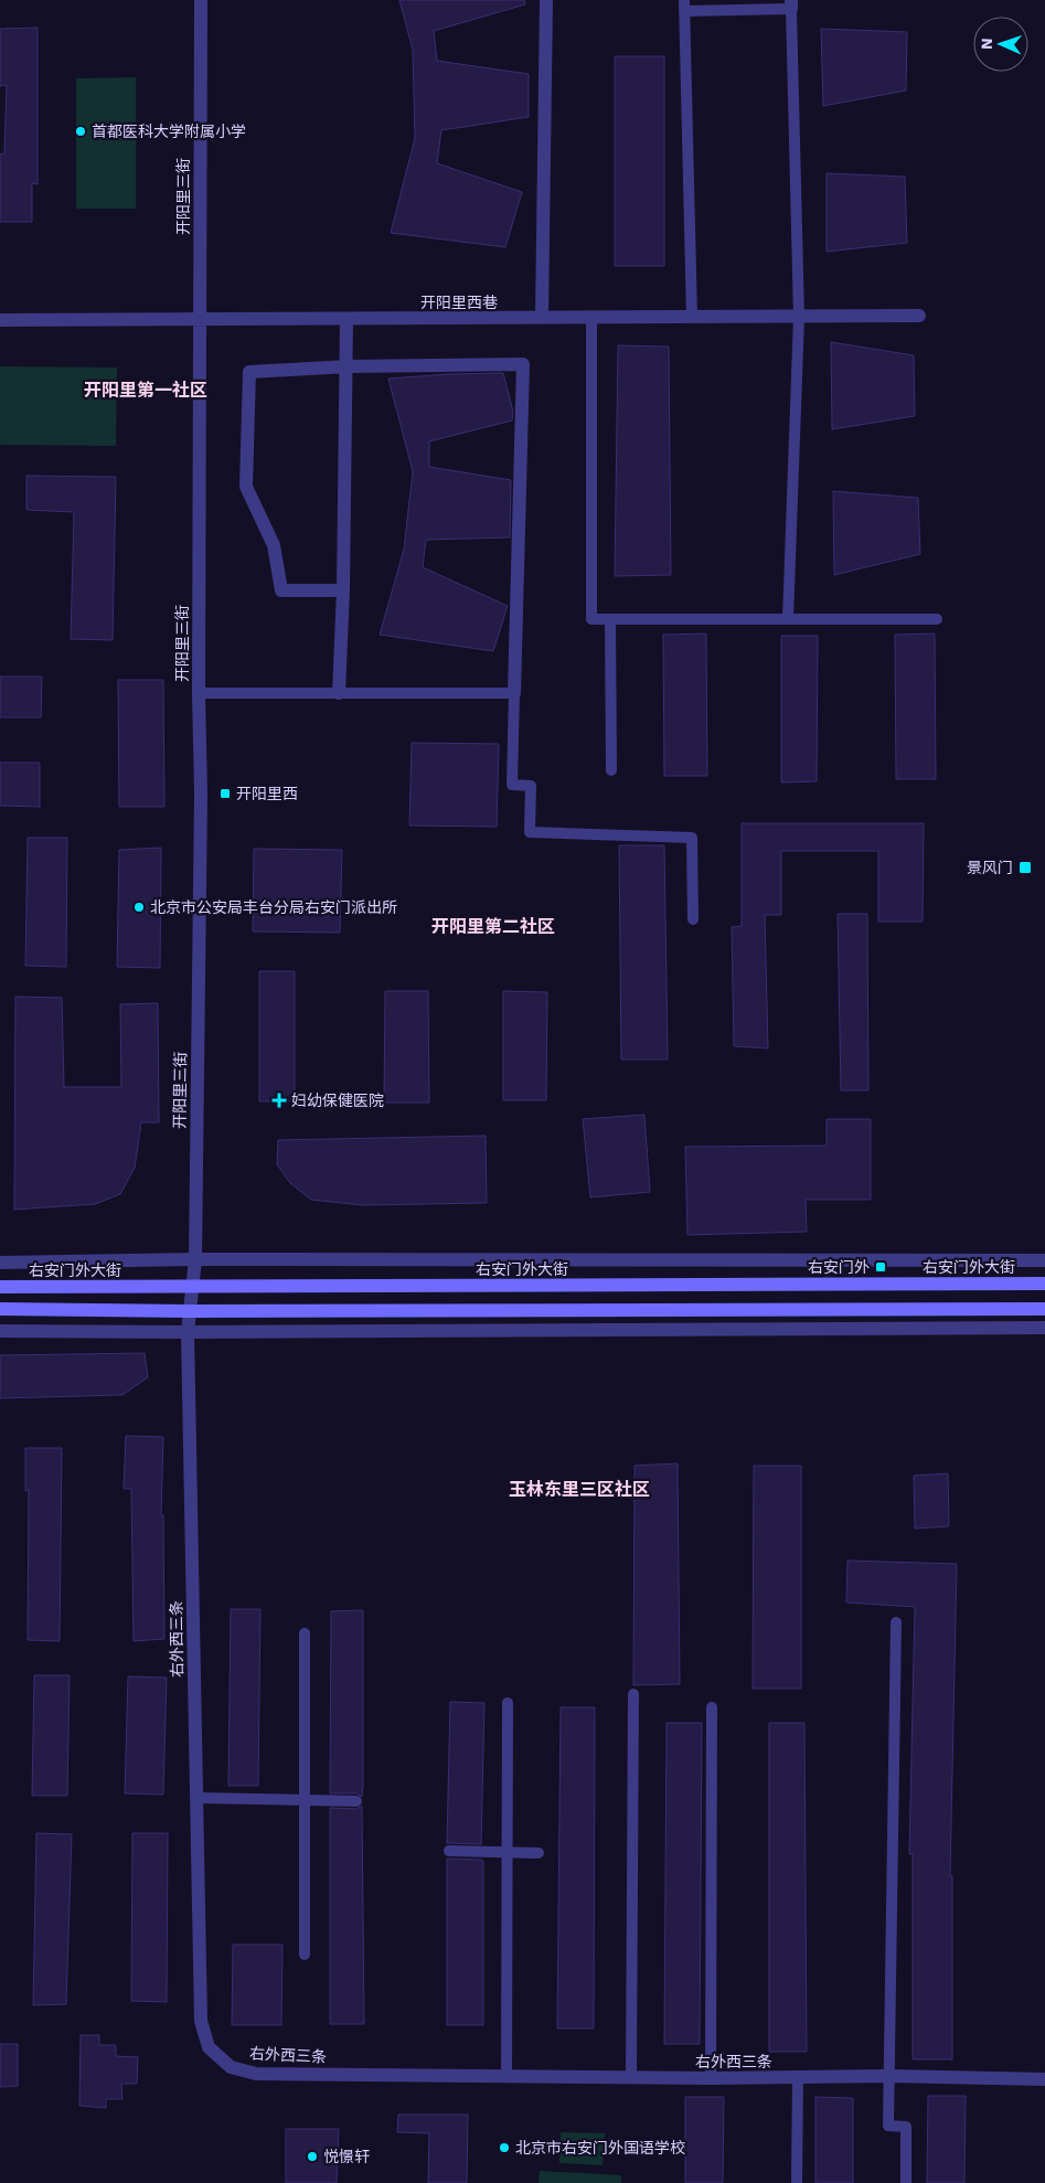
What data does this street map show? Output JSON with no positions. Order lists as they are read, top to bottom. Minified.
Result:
{"streets":{"main road":["右安门外大街"],"street":["开阳里三街","开阳里西巷","右外西三条"]},"crossings":[["开阳里三街","开阳里西巷"],["开阳里三街","右安门外大街"],["开阳里三街","右外西三条"]],"districts":["开阳里第一社区","开阳里第二社区","玉林东里三区社区"],"places":{"other":["首都医科大学附属小学","北京市公安局丰台分局右安门派出所","北京市右安门外国语学校","悦憬轩"],"transit":["开阳里西","景风门","右安门外"],"health":["妇幼保健医院"]},"north":"left"}
